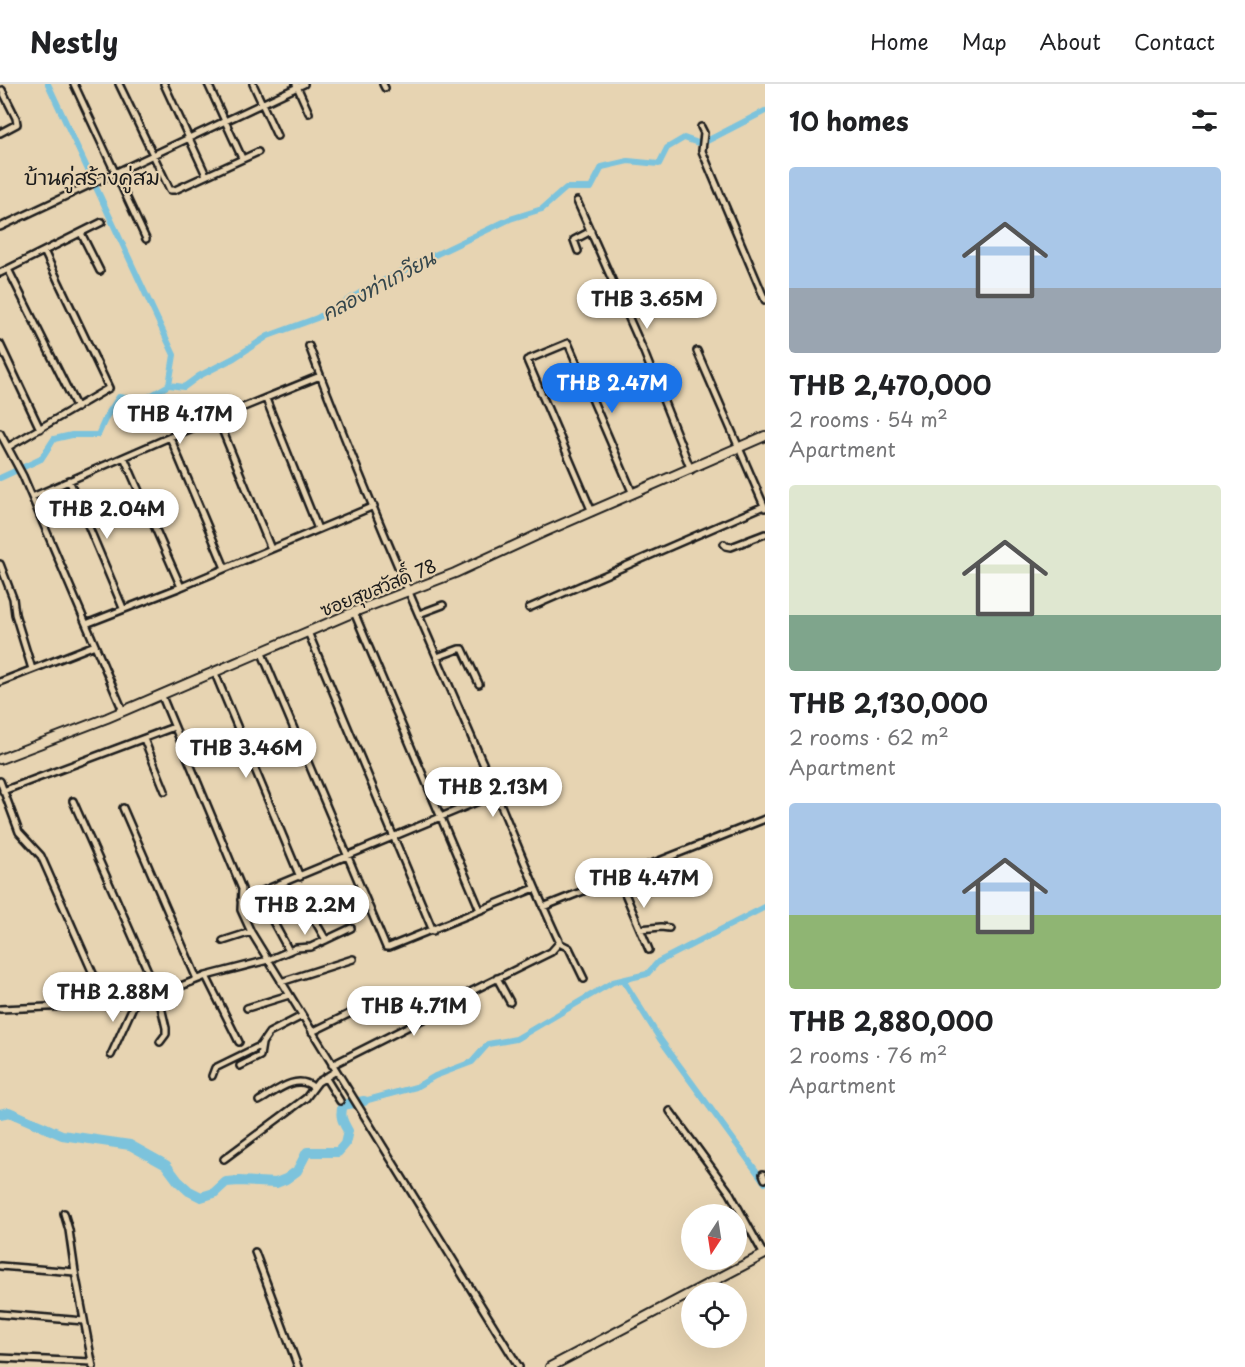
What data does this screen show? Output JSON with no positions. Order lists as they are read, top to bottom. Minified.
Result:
{"streets":{"street":["ซอยสุขสวัสดิ์ 78"]},"districts":["บ้านคู่สร้างคู่สม"],"water":["คลองท่าเกวียน"],"north":"bottom","page":{"header":"Nestly","nav":["Home","Map","About","Contact"],"heading":"10 homes","list":[{"name":"THB 2,470,000","note":"2 rooms · 54 m² · Apartment"},{"name":"THB 2,130,000","note":"2 rooms · 62 m² · Apartment"},{"name":"THB 2,880,000","note":"2 rooms · 76 m² · Apartment"}],"price":["THB 3.65M","THB 2.47M","THB 4.17M","THB 2.04M","THB 3.46M","THB 2.13M","THB 4.47M","THB 2.2M","THB 2.88M","THB 4.71M"]}}
